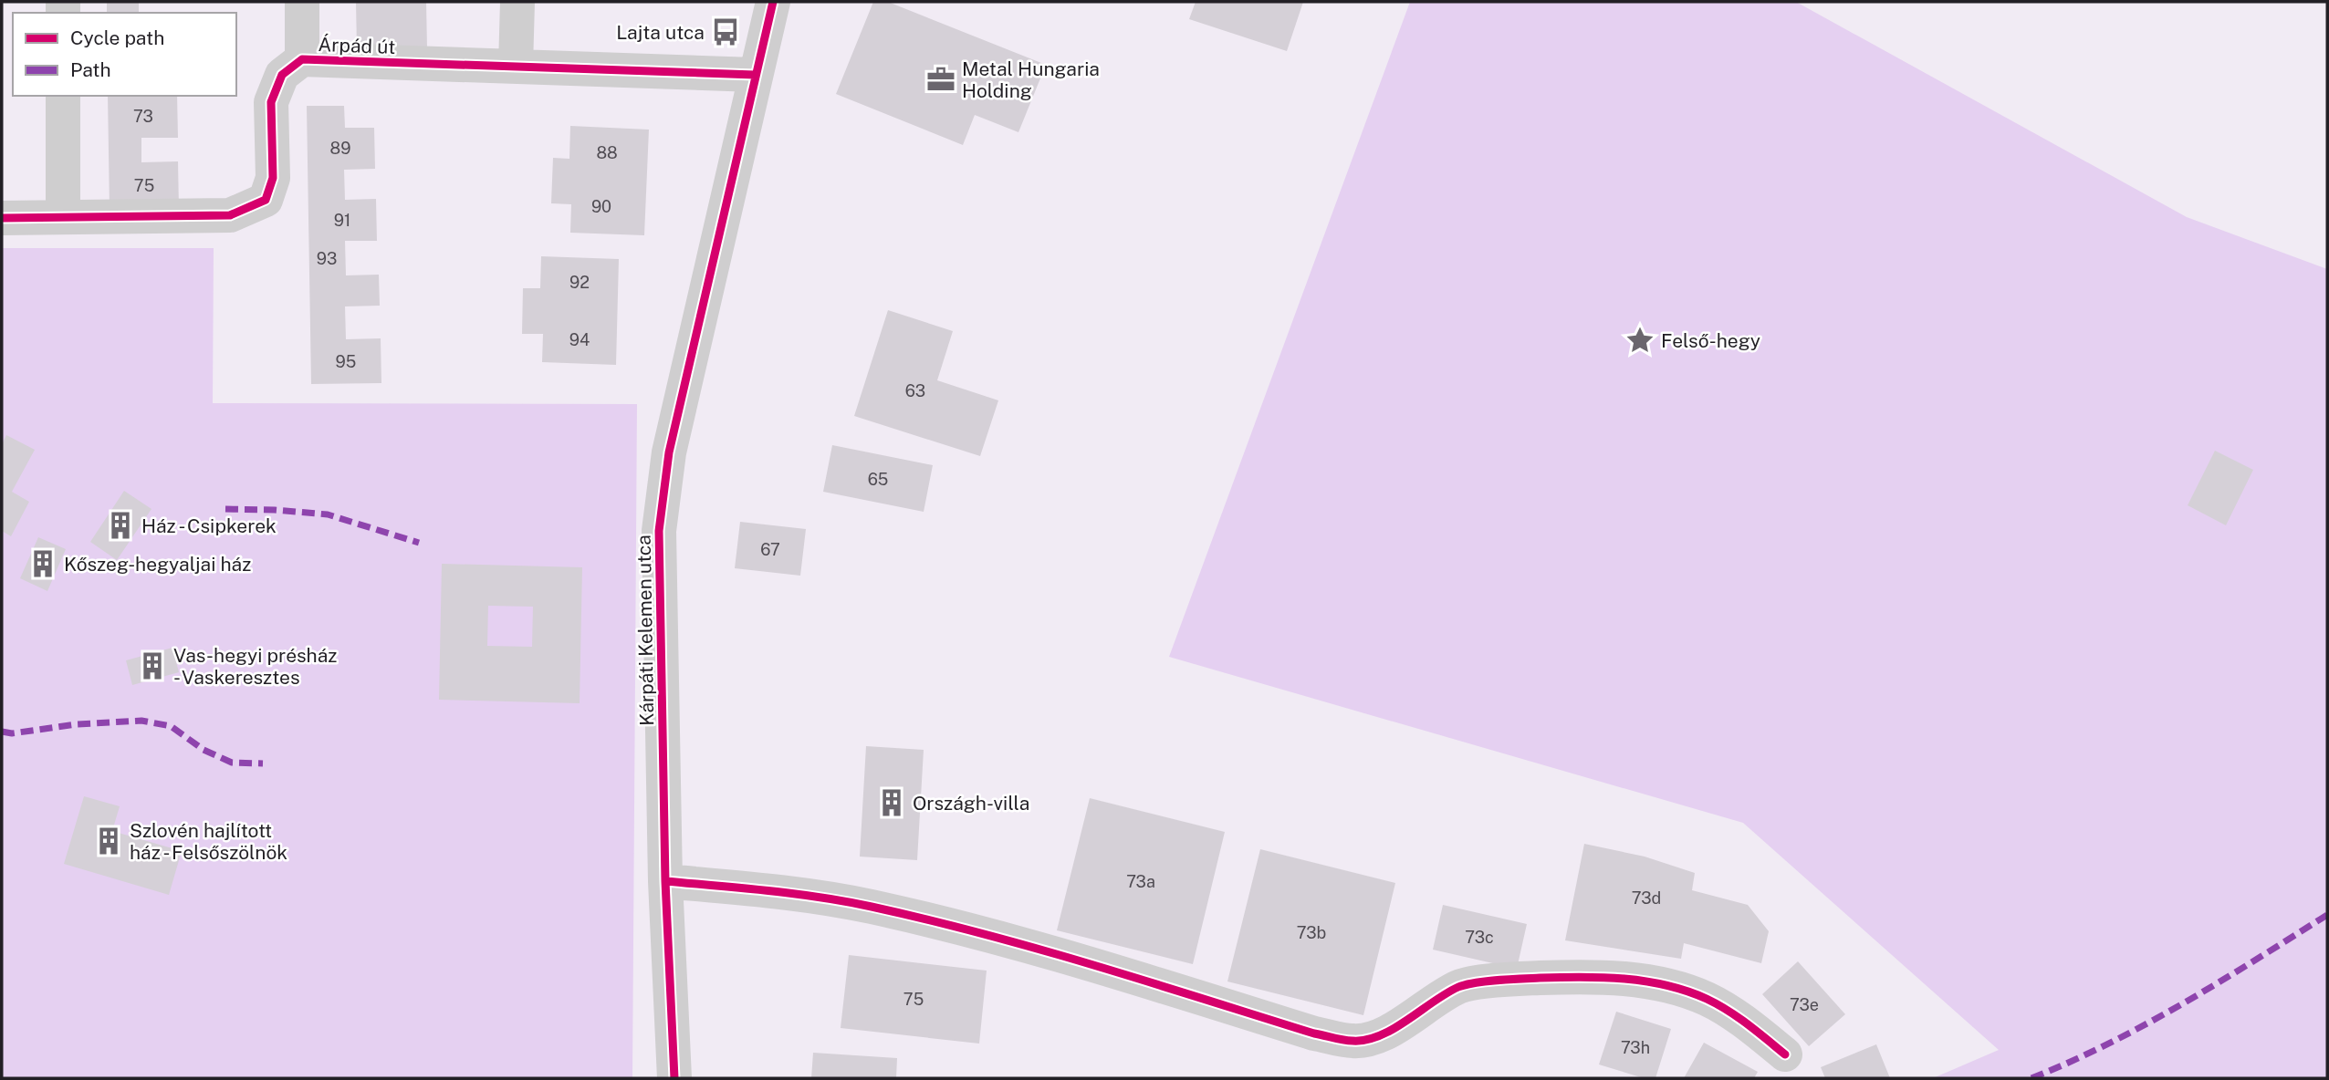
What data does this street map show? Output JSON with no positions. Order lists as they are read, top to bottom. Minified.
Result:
{"streets":{"street":["Árpád út","Kárpáti Kelemen utca"]},"crossings":[["Árpád út","Kárpáti Kelemen utca"]],"places":{"bus stop":["Lajta utca"],"office":["Metal Hungaria Holding"],"place":["Felső-hegy"],"building":["Ház - Csipkerek","Kőszeg-hegyaljai ház","Vas-hegyi présház - Vaskeresztes","Országh-villa","Szlovén hajlított ház - Felsőszölnök"]},"house_numbers":["73","89","88","75","90","91","93","92","94","95","63","65","67","73a","73d","73b","73c","75","73e","73h"],"legend":["Cycle path","Path"]}
